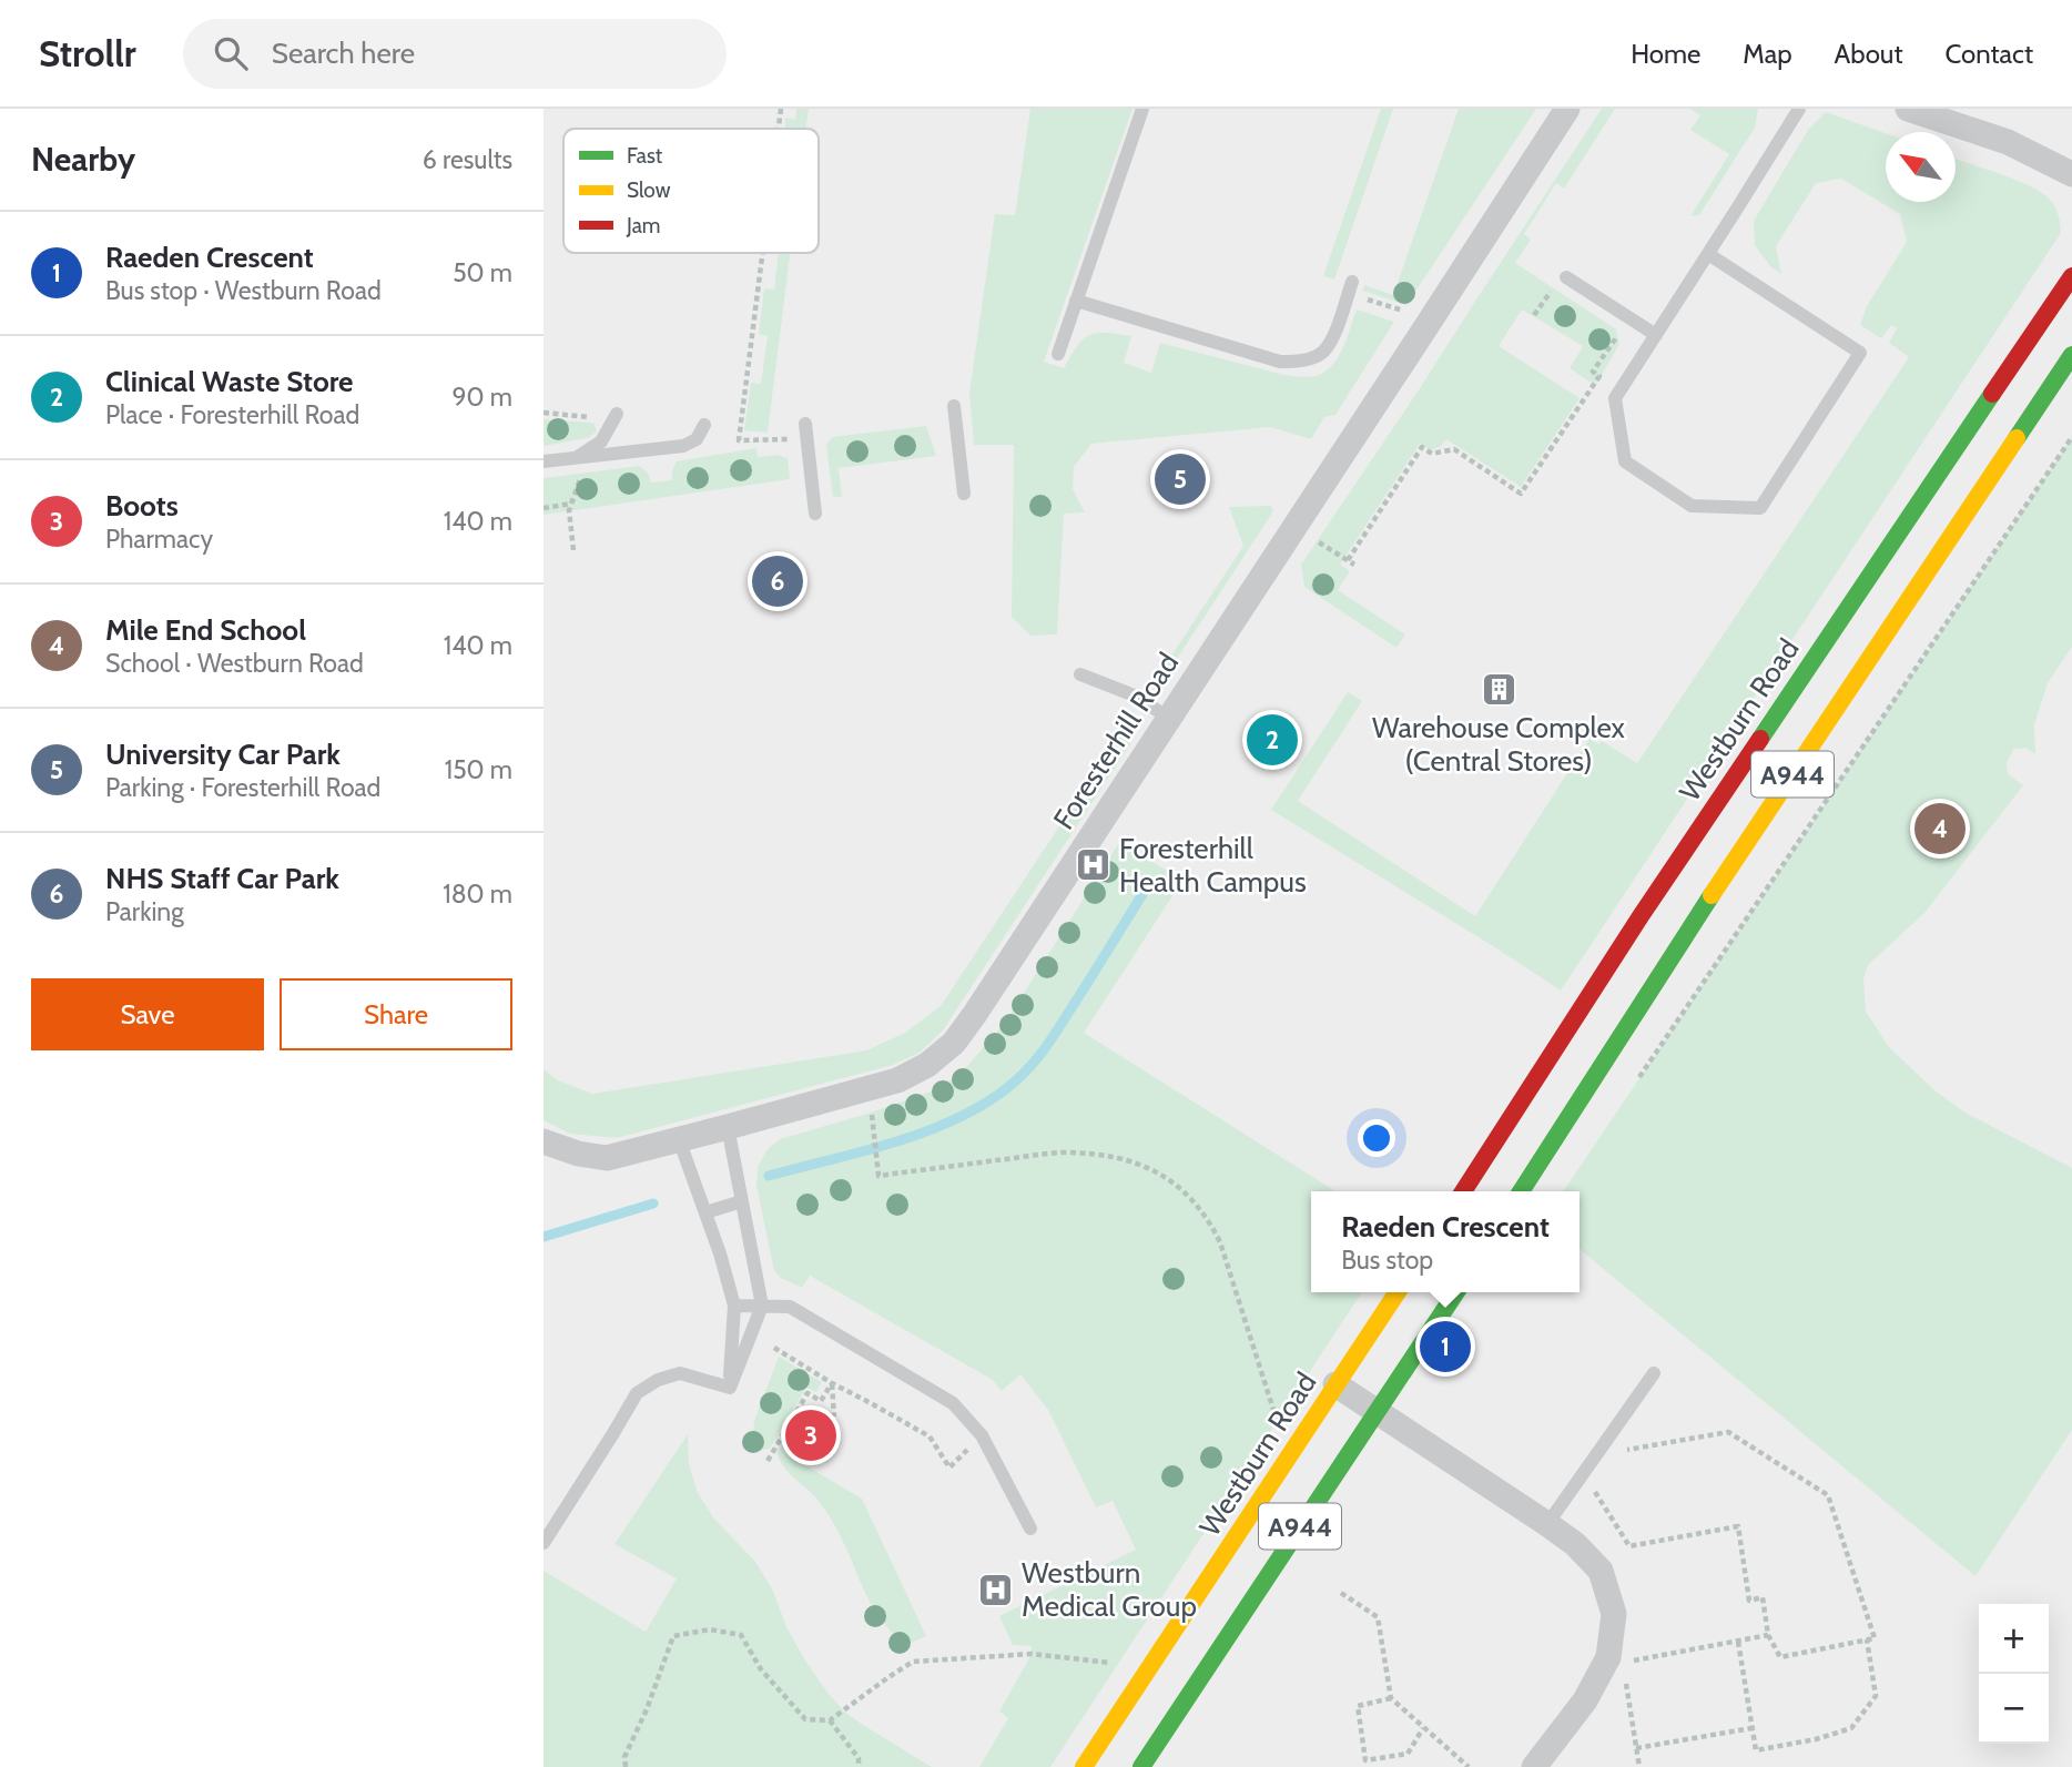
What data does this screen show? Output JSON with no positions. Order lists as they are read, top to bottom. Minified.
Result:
{"streets":{"main road":["Westburn Road","A944"],"street":["Foresterhill Road"]},"places":{"building":["Warehouse Complex (Central Stores)"],"hospital":["Foresterhill Health Campus","Westburn Medical Group"]},"legend":["Fast","Slow","Jam"],"north":"top left","page":{"header":"Strollr","search":"Search here","nav":["Home","Map","About","Contact"],"heading":["Nearby","6 results"],"list":[{"mark":"1","name":"Raeden Crescent","note":"Bus stop · Westburn Road","value":"50 m"},{"mark":"2","name":"Clinical Waste Store","note":"Place · Foresterhill Road","value":"90 m"},{"mark":"3","name":"Boots","note":"Pharmacy","value":"140 m"},{"mark":"4","name":"Mile End School","note":"School · Westburn Road","value":"140 m"},{"mark":"5","name":"University Car Park","note":"Parking · Foresterhill Road","value":"150 m"},{"mark":"6","name":"NHS Staff Car Park","note":"Parking","value":"180 m"}],"pins":["5","6","2","4","1","3"],"buttons":["Save","Share"],"popup":["Raeden Crescent","Bus stop"],"map_buttons":["+","−"]}}
